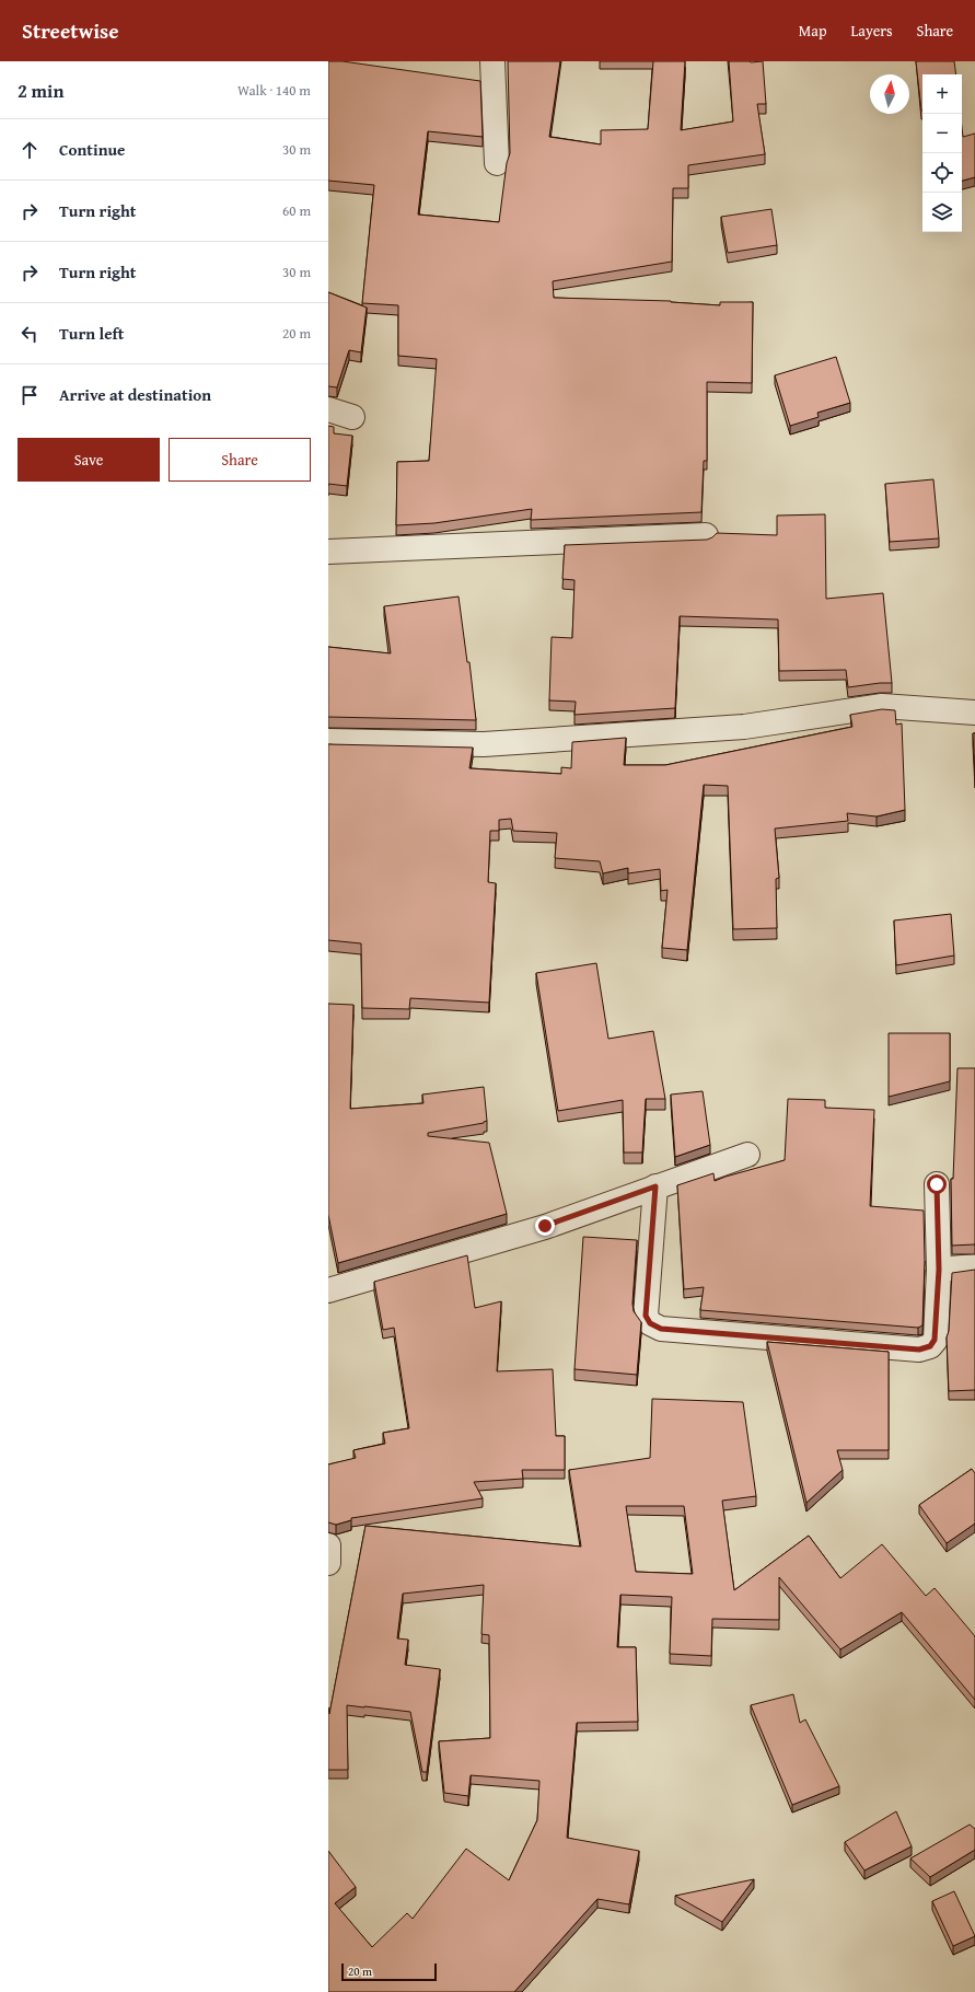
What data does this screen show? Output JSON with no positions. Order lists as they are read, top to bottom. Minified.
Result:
{"scale_bar":"20 m","north":"top","page":{"header":"Streetwise","nav":["Map","Layers","Share"],"heading":["2 min","Walk · 140 m"],"map_buttons":["+","−"],"list":[["Continue","30 m"],["Turn right","60 m"],["Turn right","30 m"],["Turn left","20 m"],"Arrive at destination"],"buttons":["Save","Share"],"scale":"20 m"}}
